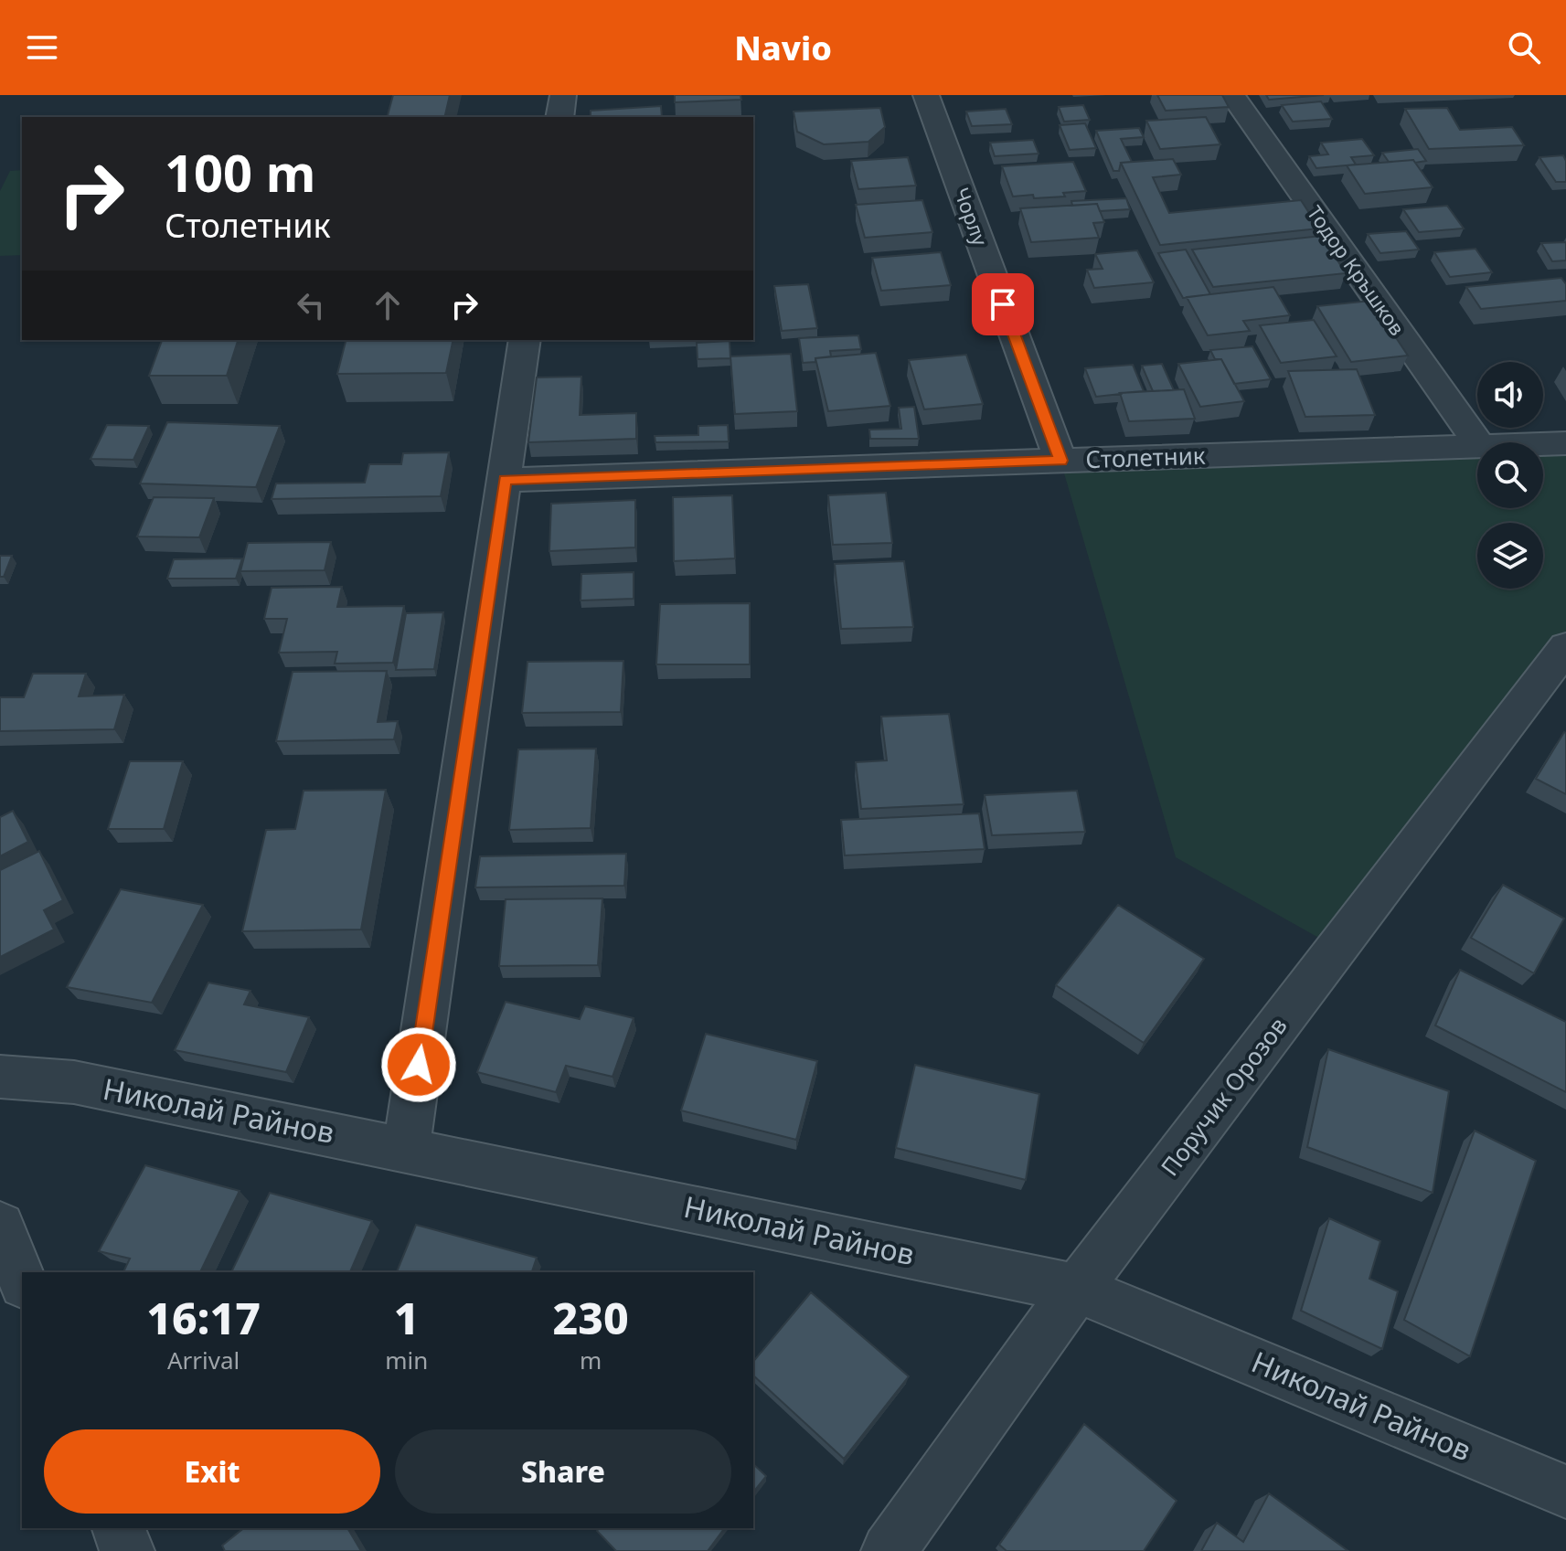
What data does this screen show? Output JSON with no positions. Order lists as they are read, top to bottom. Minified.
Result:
{"streets":{"street":["Чорлу","Тодор Кръшков","Столетник","Поручик Орозов","Николай Райнов"]},"crossings":[["Чорлу","Столетник"],["Поручик Орозов","Николай Райнов"]],"page":{"header":"Navio","turn":["100 m","Столетник"],"eta":["16:17","Arrival","1","min","230","m"],"buttons":["Exit","Share"]}}
